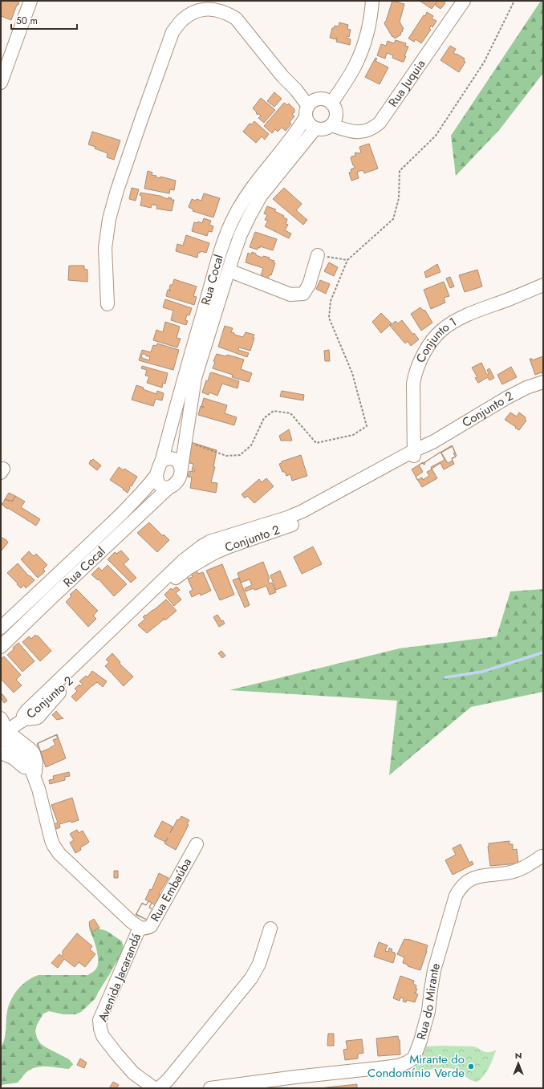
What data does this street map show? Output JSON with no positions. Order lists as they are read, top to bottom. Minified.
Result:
{"streets":{"street":["Rua Juquia","Rua Cocal","Conjunto 1","Conjunto 2","Rua Embaúba","Avenida Jacarandá","Rua do Mirante"]},"crossings":[["Rua Juquia","Rua Cocal"],["Conjunto 1","Conjunto 2"],["Conjunto 2","Avenida Jacarandá"],["Rua Embaúba","Avenida Jacarandá"]],"places":["Mirante do Condomínio Verde"],"scale_bar":"50 m","north":"top"}
